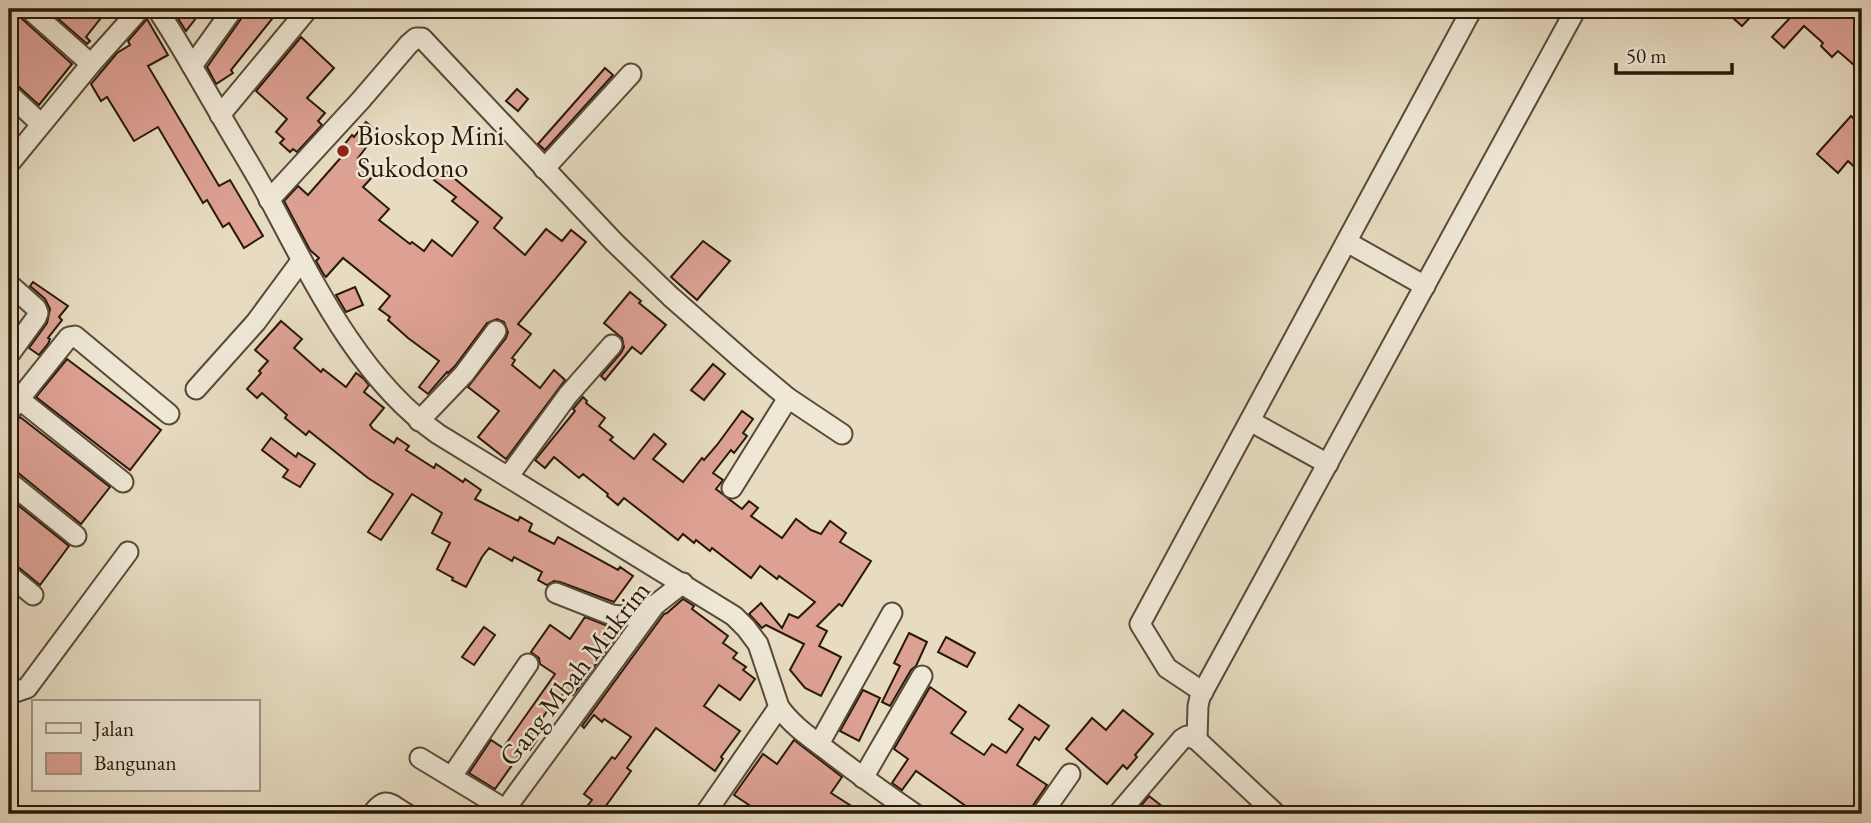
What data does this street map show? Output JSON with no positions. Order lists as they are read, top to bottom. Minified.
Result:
{"streets":{"street":["Gang Mbah Mukrim"]},"places":["Bioskop Mini Sukodono"],"legend":["Jalan","Bangunan"],"scale_bar":"50 m"}
